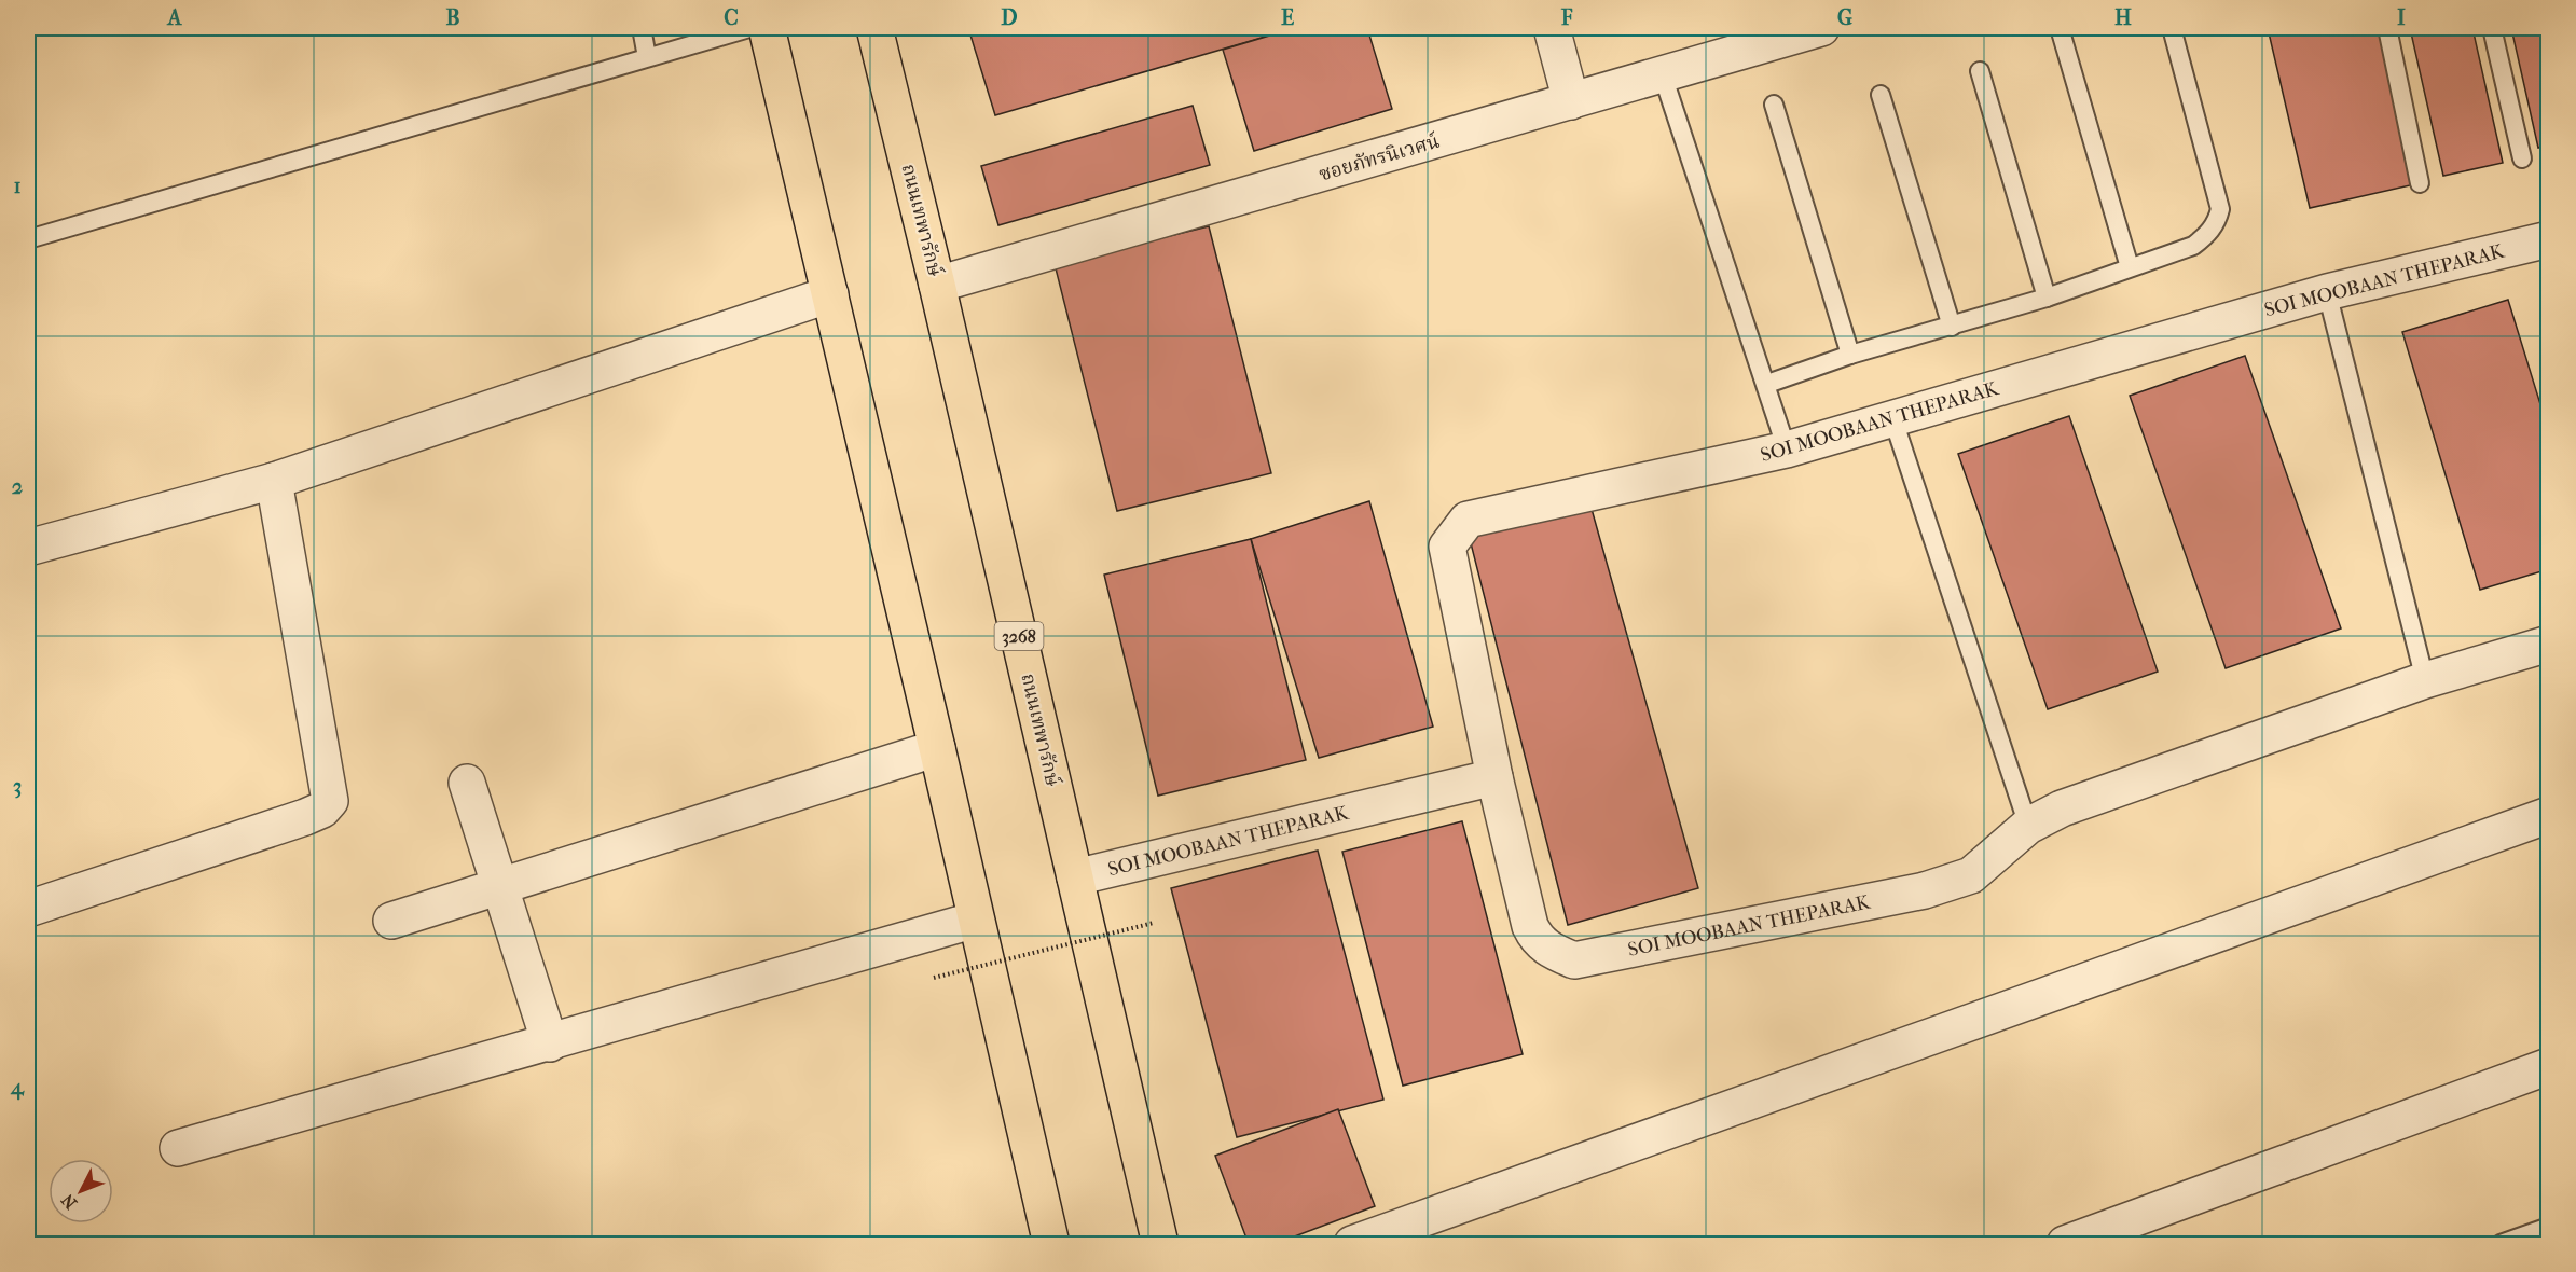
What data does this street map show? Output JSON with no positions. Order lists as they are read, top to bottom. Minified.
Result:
{"streets":{"main road":["ถนนเทพารักษ์","3268"],"street":["ซอยภัทรนิเวศน์","SOI MOOBAAN THEPARAK"]},"crossings":[["ซอยภัทรนิเวศน์","ถนนเทพารักษ์"],["ถนนเทพารักษ์","SOI MOOBAAN THEPARAK"]],"north":"bottom left","grid":{"columns":["A","B","C","D","E","F","G","H","I"],"rows":["1","2","3","4"]}}
